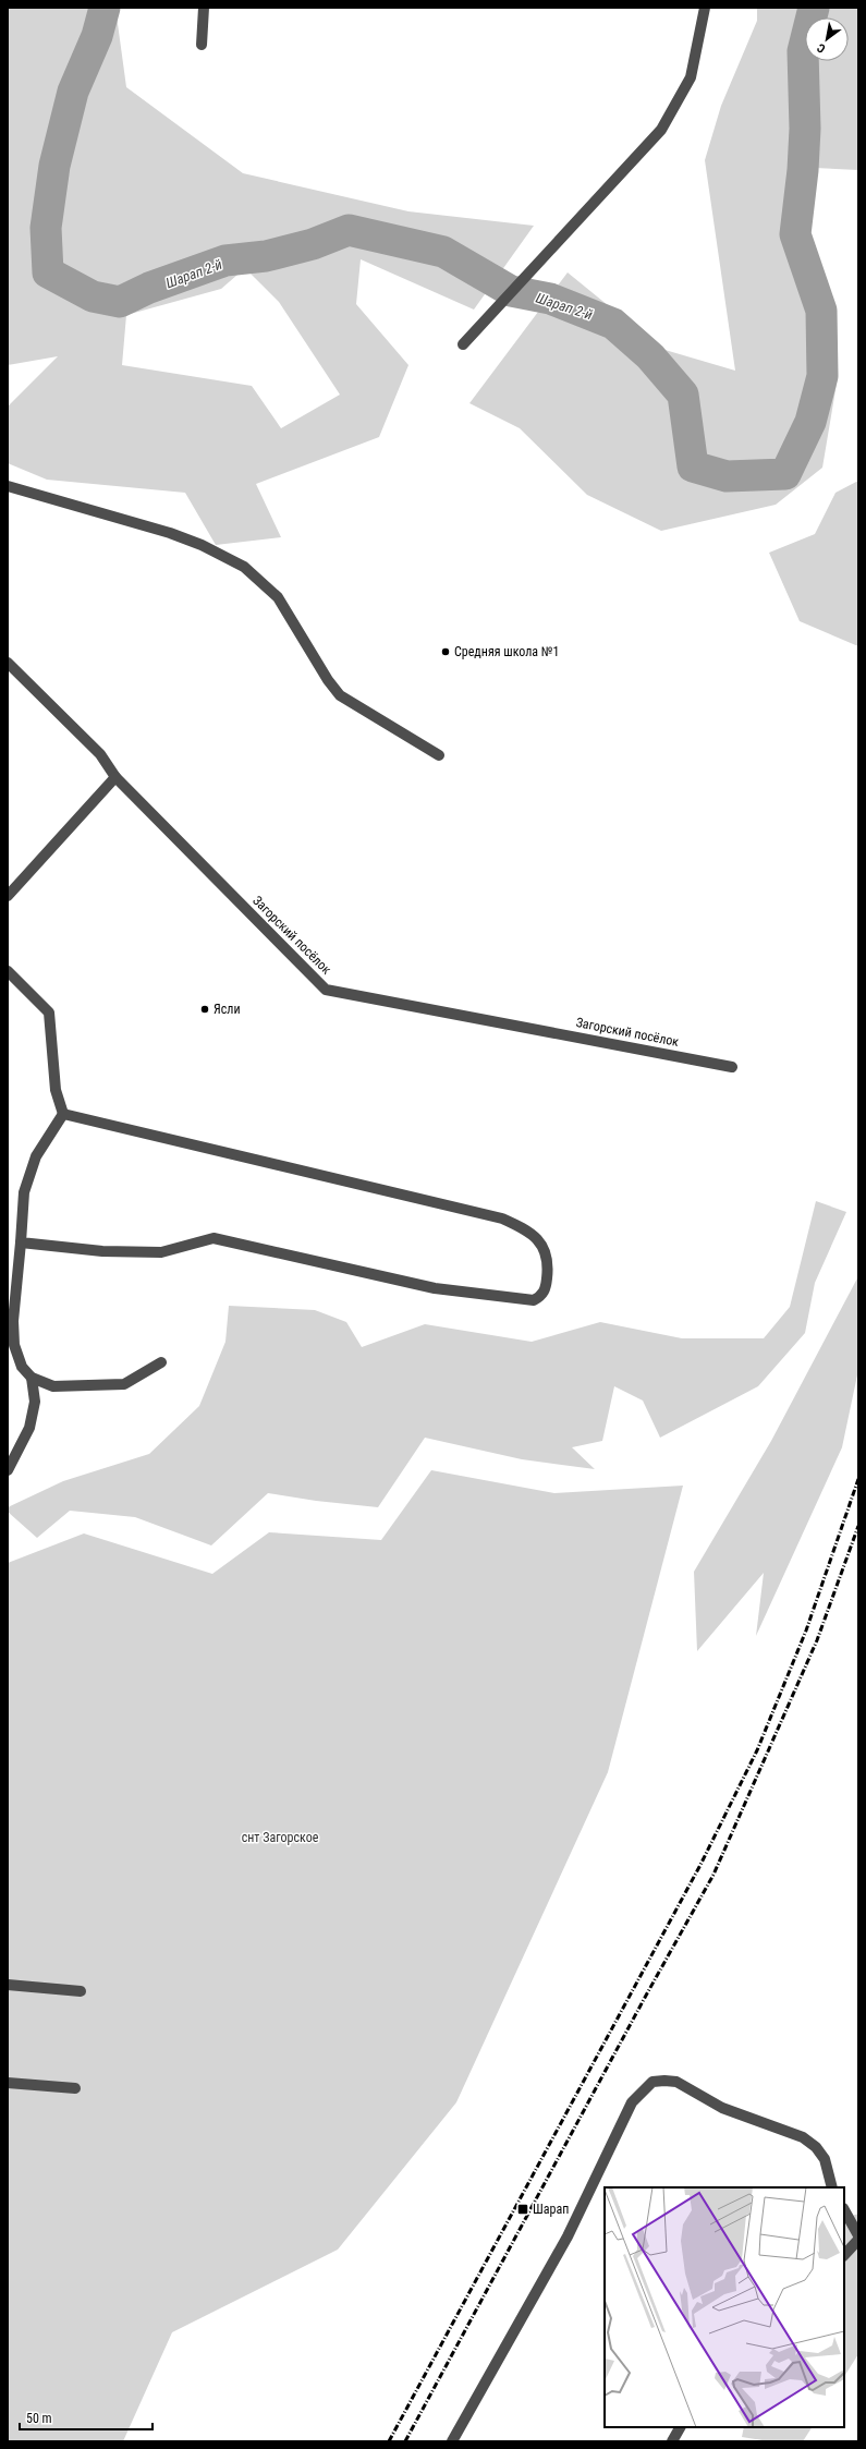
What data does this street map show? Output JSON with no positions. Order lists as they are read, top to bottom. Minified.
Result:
{"streets":{"street":["Загорский посёлок"]},"water":["Шарап 2-й"],"parks":["снт Загорское"],"places":{"other":["Средняя школа №1","Ясли"],"transit":["Шарап"]},"scale_bar":"50 m","north":"bottom left"}
